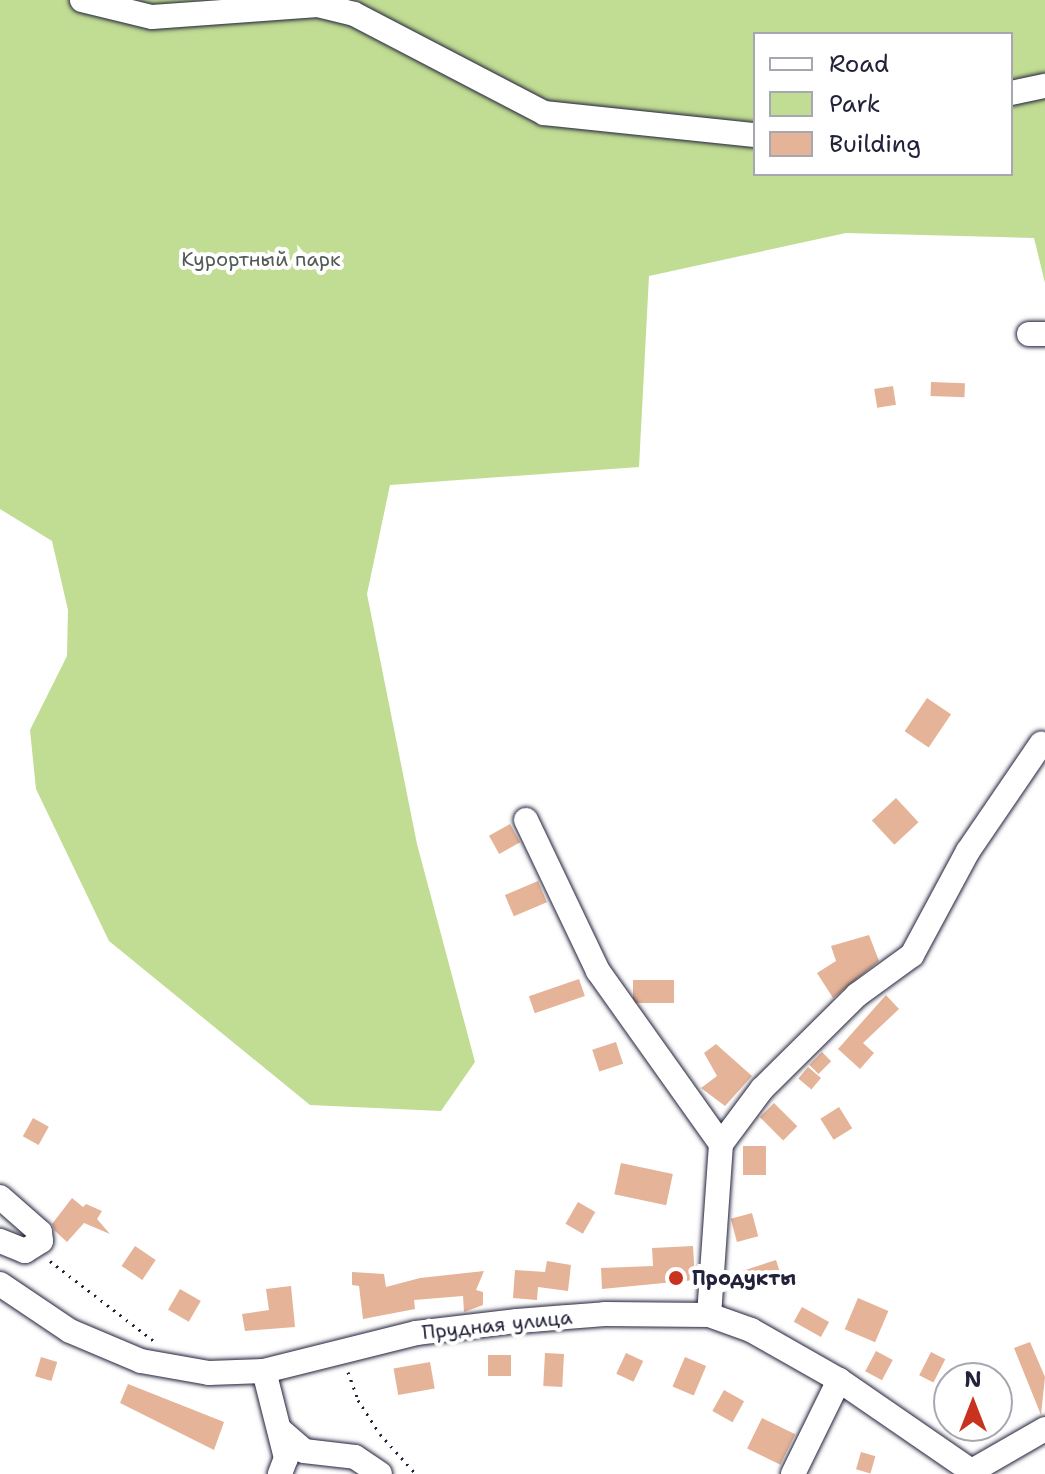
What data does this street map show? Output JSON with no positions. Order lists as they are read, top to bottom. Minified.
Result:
{"streets":{"street":["Прудная улица"]},"parks":["Курортный парк"],"places":["Продукты"],"legend":["Road","Park","Building"],"north":"top"}
